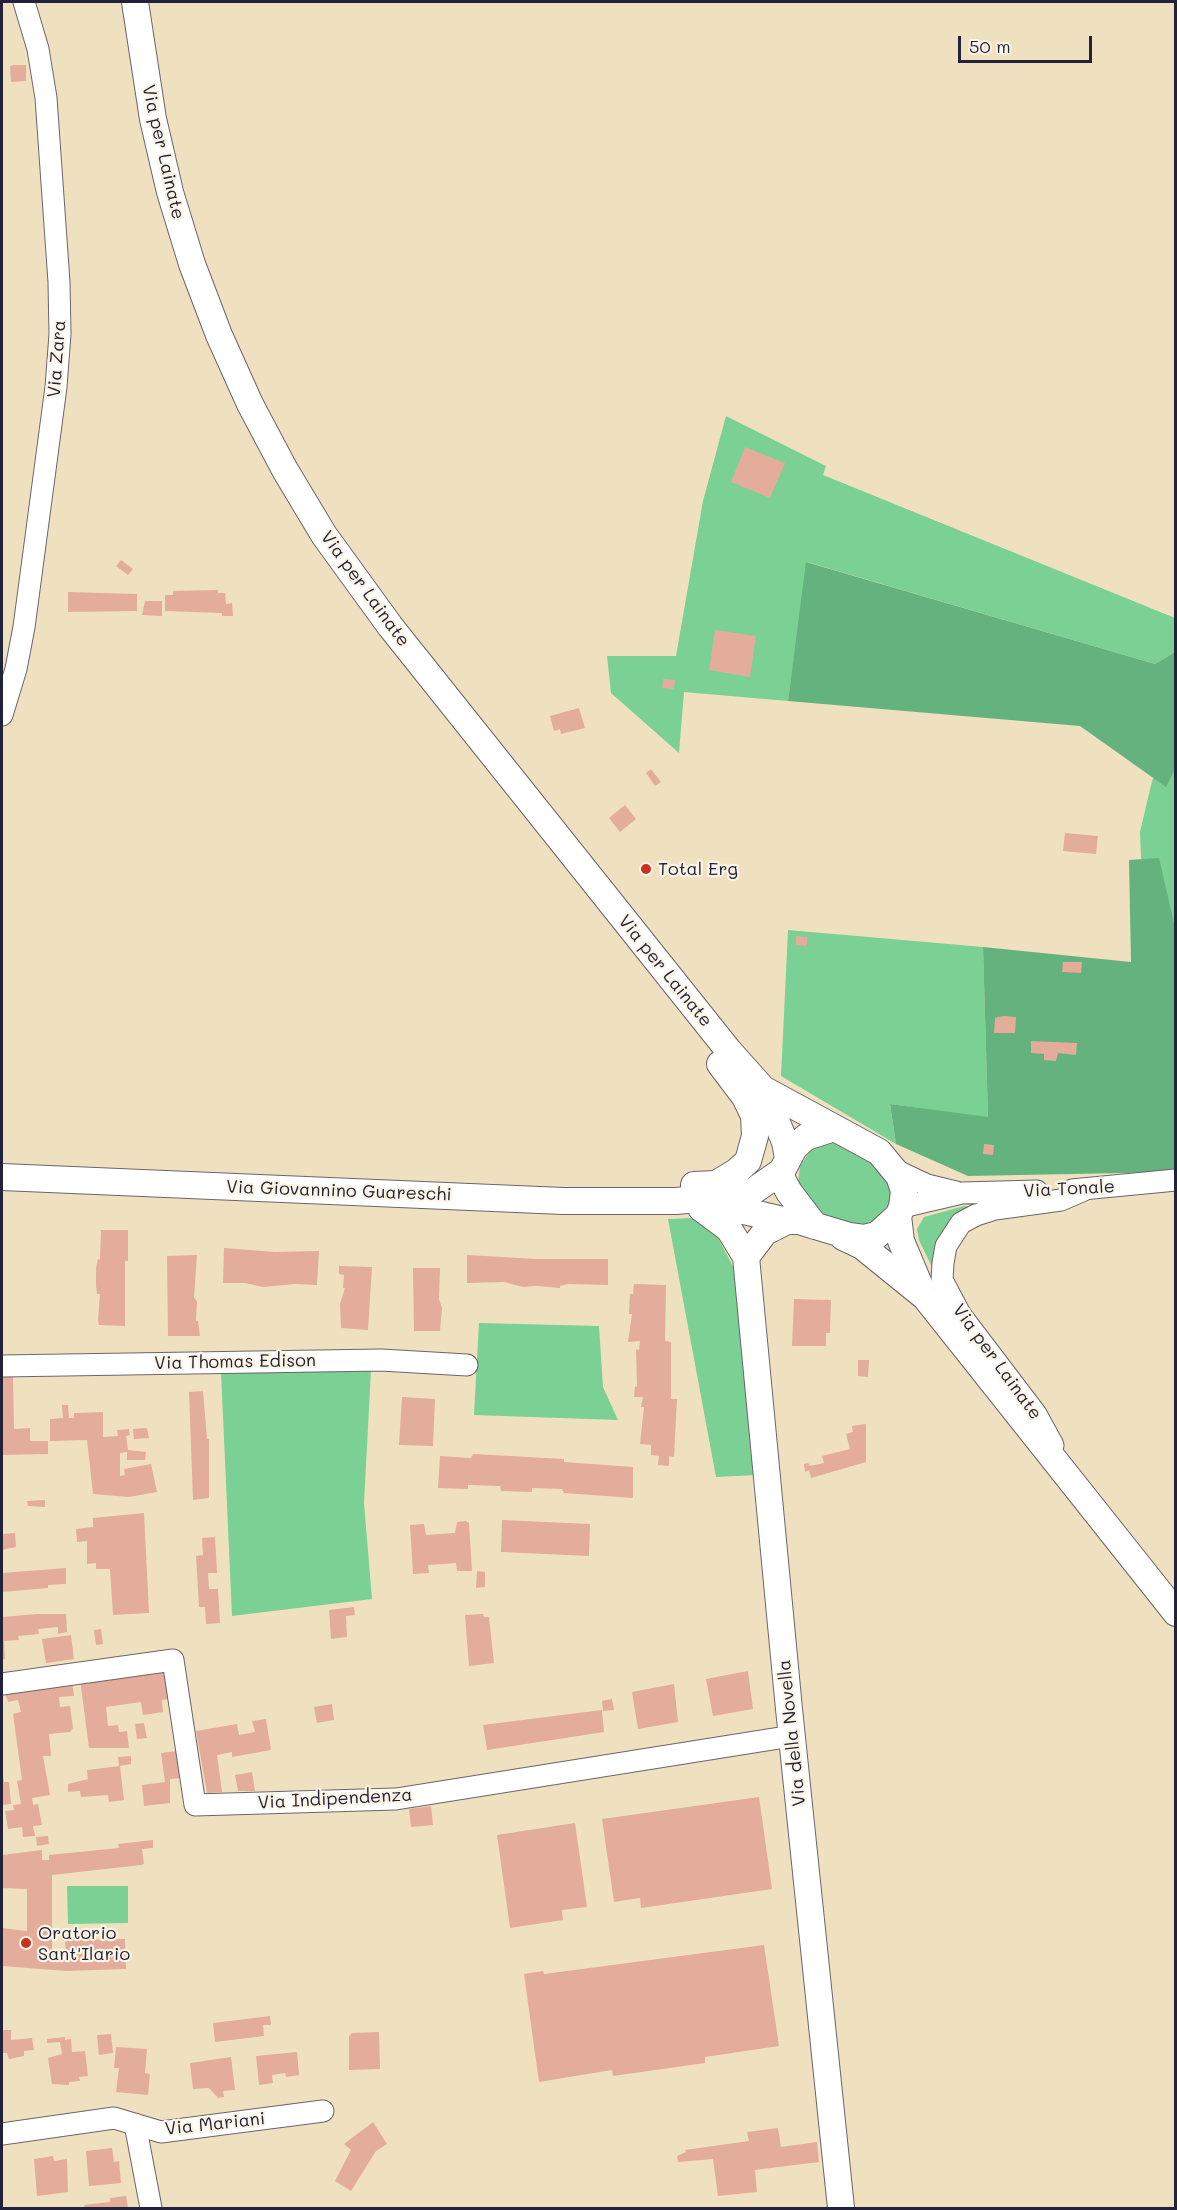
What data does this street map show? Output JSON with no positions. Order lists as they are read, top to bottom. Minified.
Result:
{"streets":{"street":["Via per Lainate","Via Zara","Via Tonale","Via Giovannino Guareschi","Via Thomas Edison","Via della Novella","Via Indipendenza","Via Mariani"]},"crossings":[["Via per Lainate","Via Tonale"],["Via per Lainate","Via della Novella"],["Via della Novella","Via Indipendenza"]],"places":["Total Erg","Oratorio Sant'Ilario"],"scale_bar":"50 m"}
